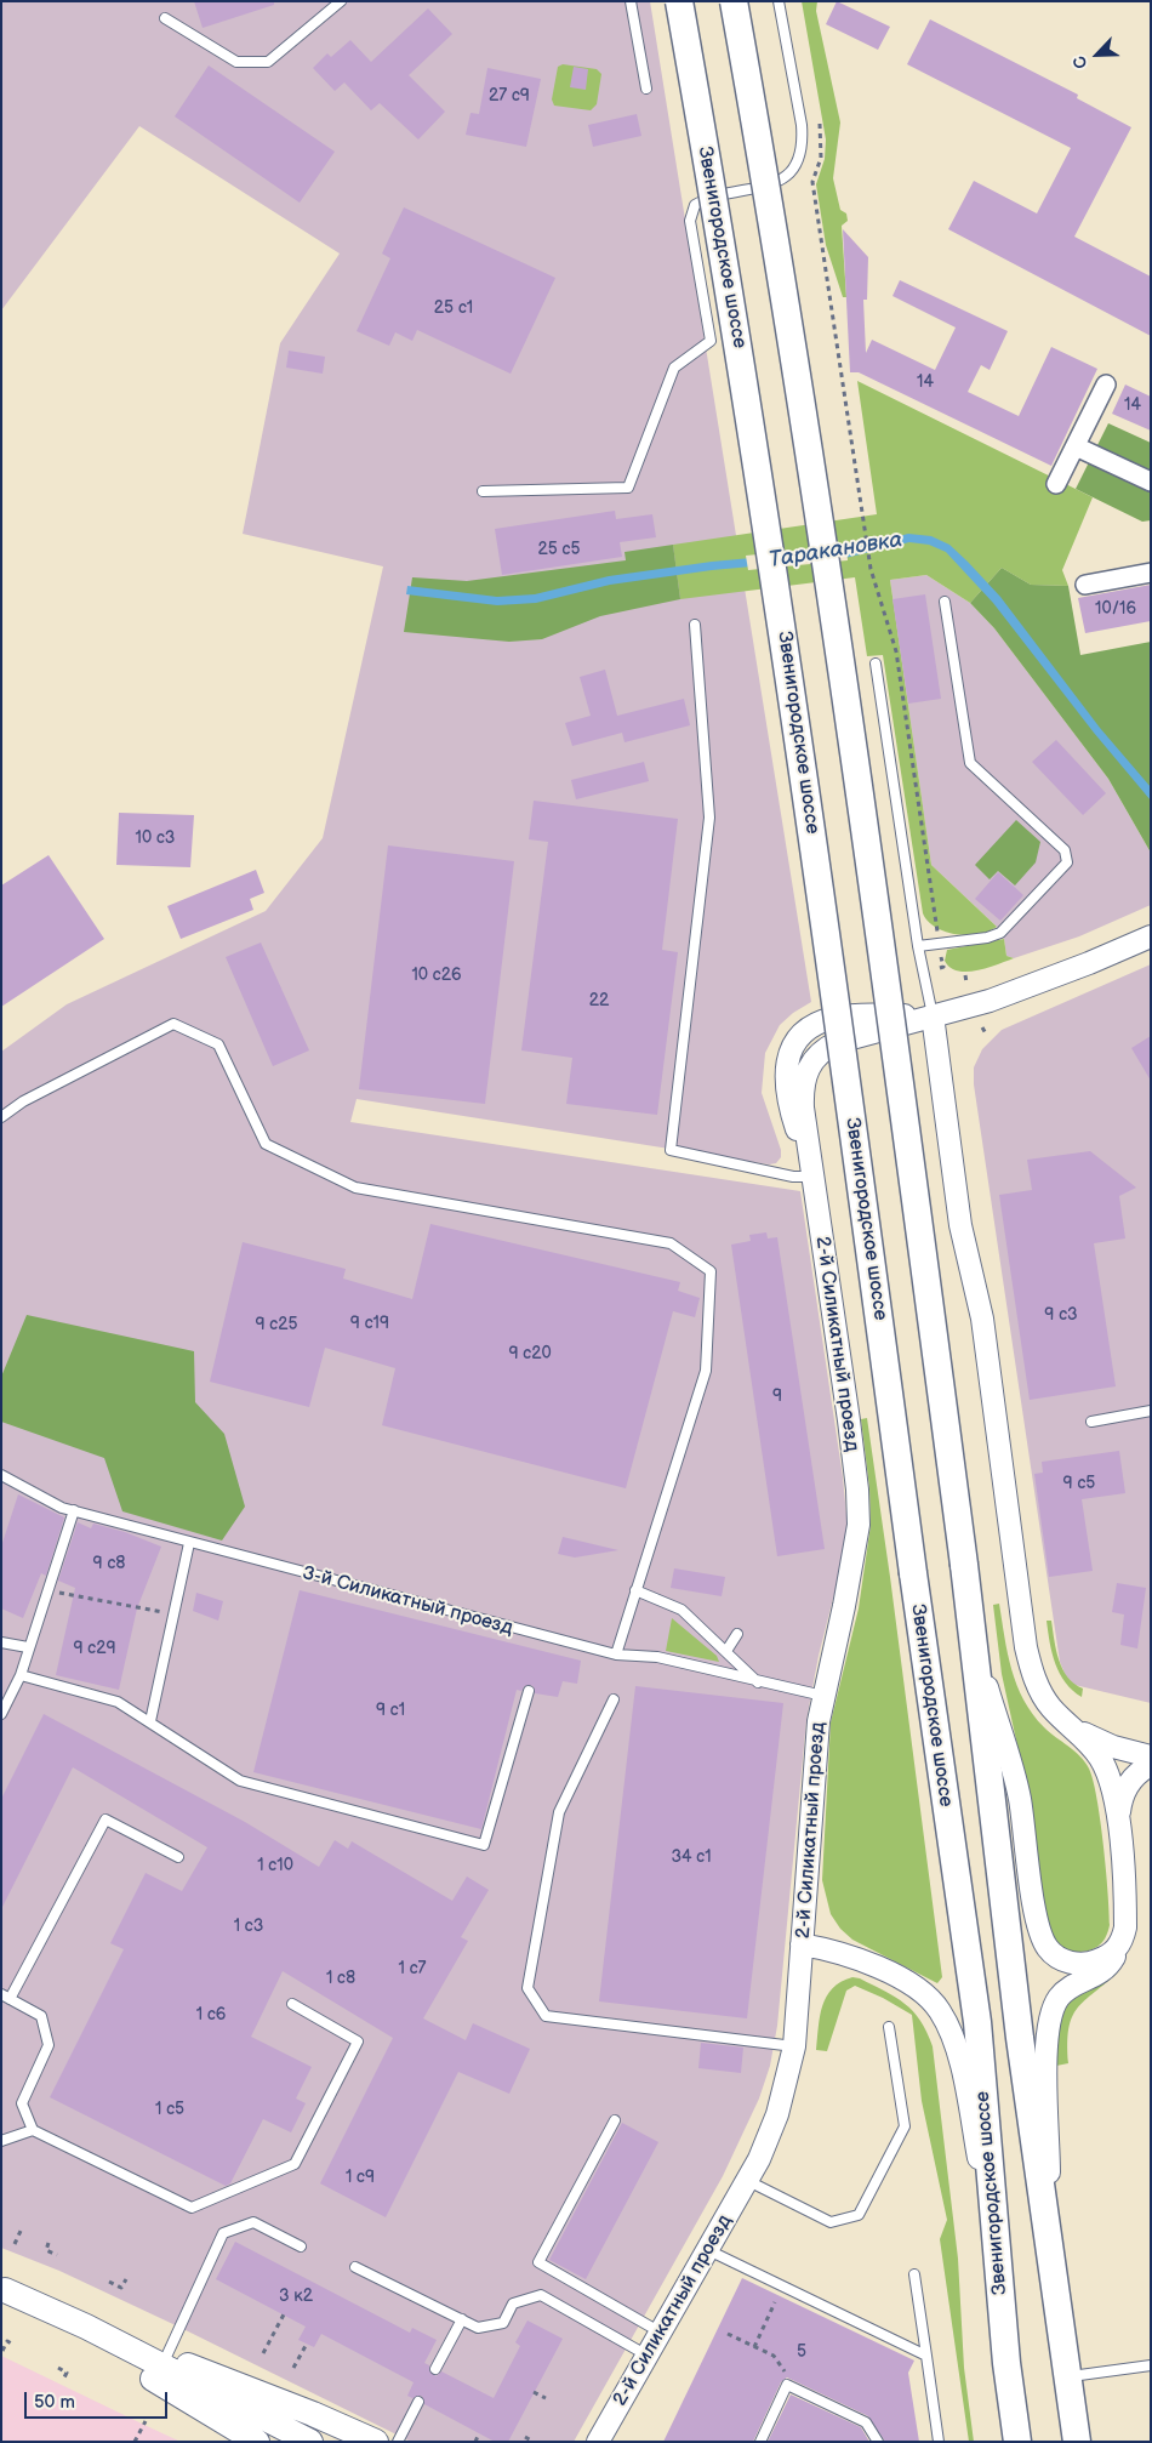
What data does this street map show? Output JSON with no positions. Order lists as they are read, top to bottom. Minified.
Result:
{"streets":{"main road":["Звенигородское шоссе"],"street":["2-й Силикатный проезд"],"lane":["3-й Силикатный проезд"]},"crossings":[["2-й Силикатный проезд","3-й Силикатный проезд"]],"water":["Таракановка"],"house_numbers":["27 с9","25 с1","14","14","25 с5","10/16","10 с3","10 с26","22","9 с3","9 с19","9 с25","9 с20","9","9 с5","9 с8","9 с29","9 с1","34 с1","1 с10","1 с3","1 с7","1 с8","1 с6","1 с5","1 с9","3 к2","5"],"scale_bar":"50 m","north":"bottom left"}
